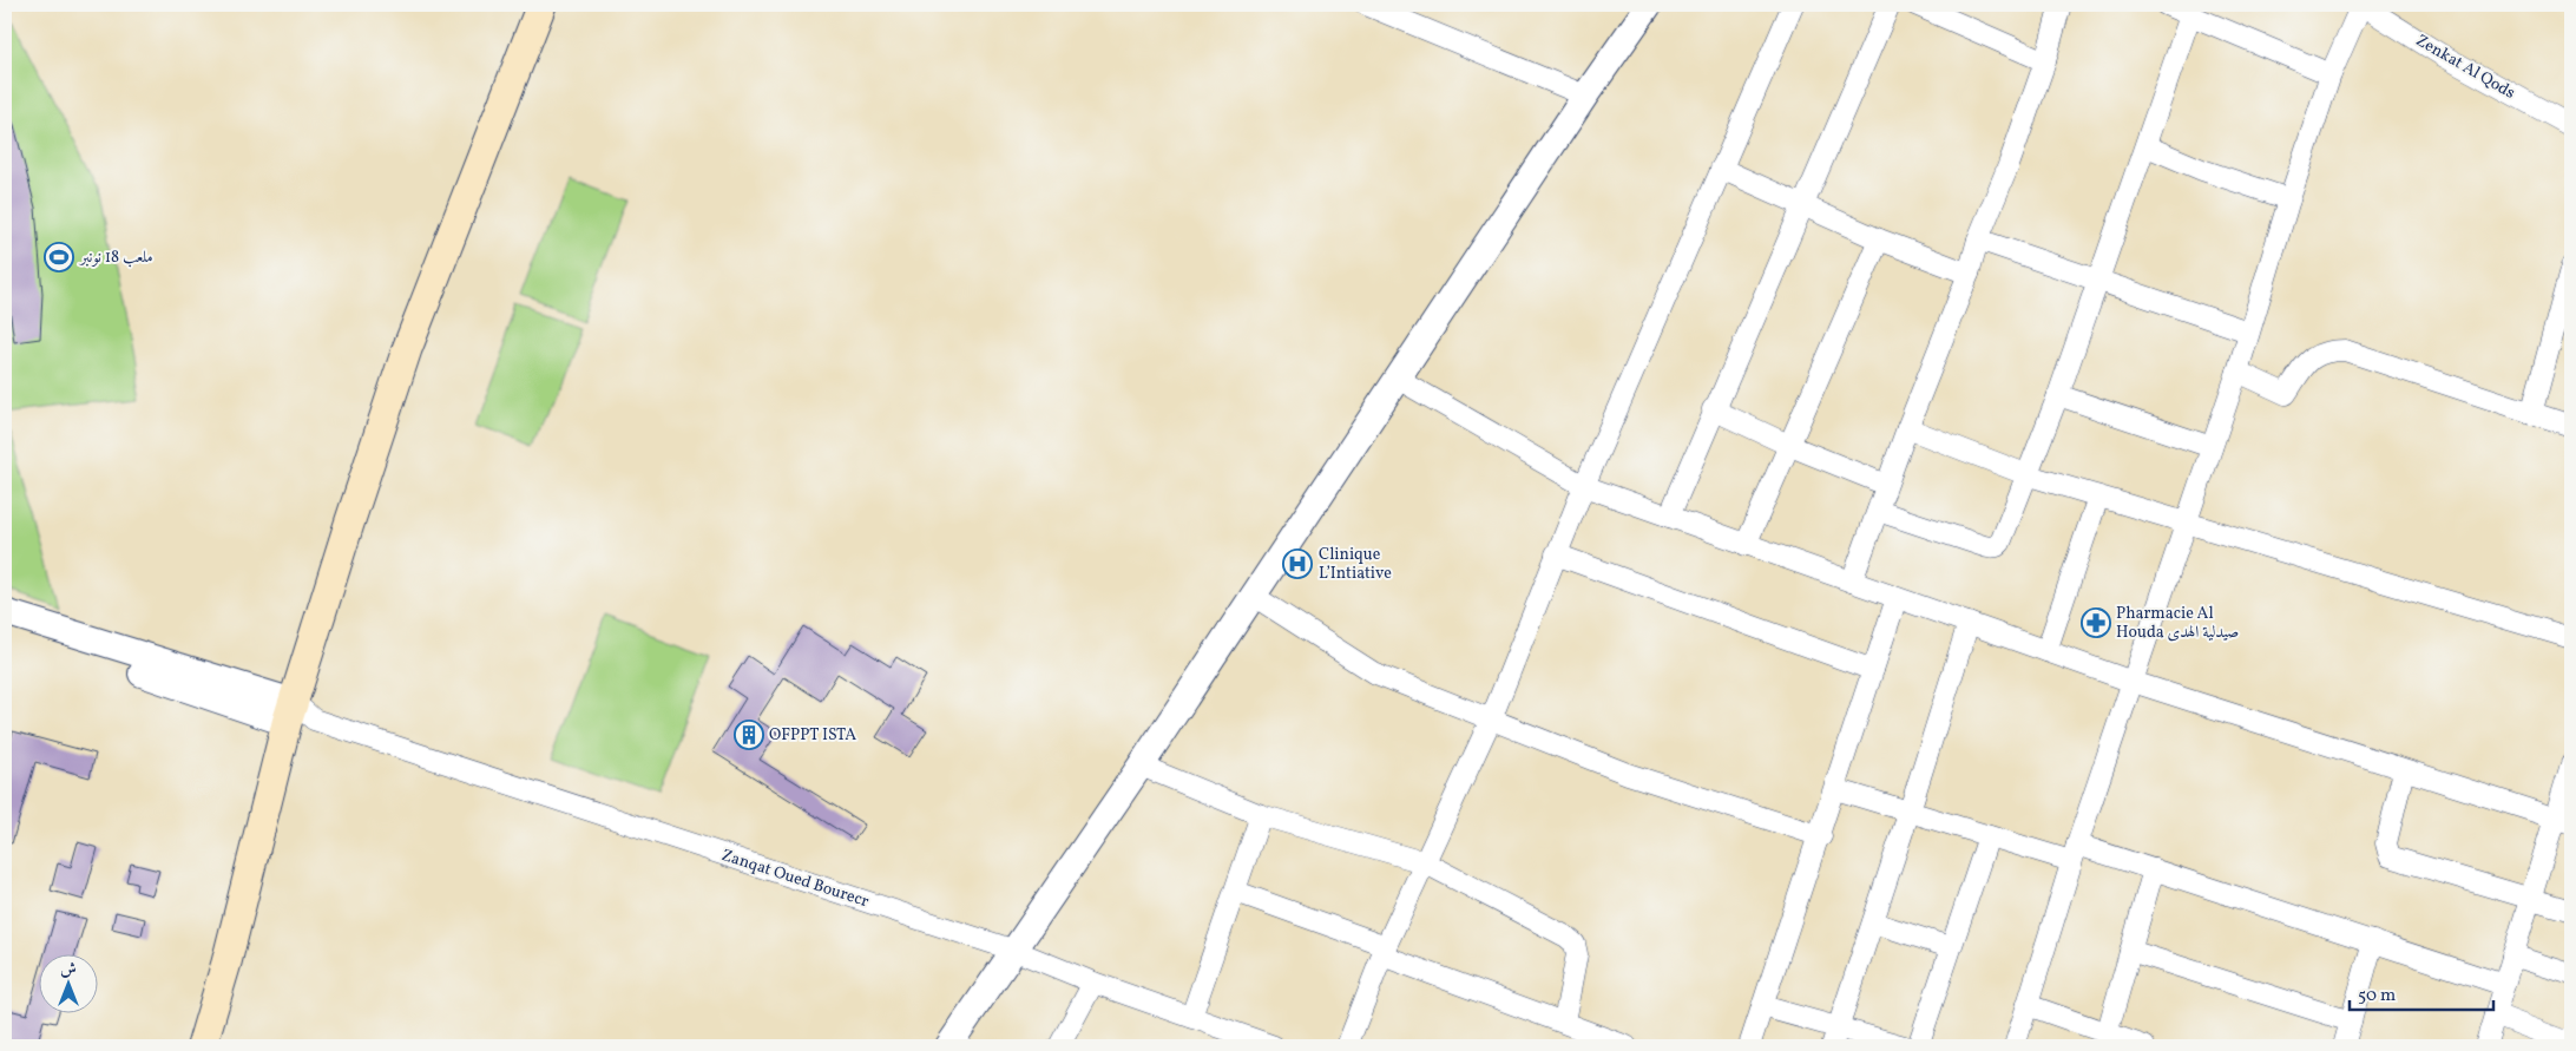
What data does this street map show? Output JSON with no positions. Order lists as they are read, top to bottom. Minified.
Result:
{"streets":{"street":["Zenkat Al Qods","Zanqat Oued Bourecr"]},"places":{"sports":["ملعب 18 نونبر"],"hospital":["Clinique L’Intiative"],"pharmacy":["Pharmacie Al Houda صيدلية الهدى"],"building":["OFPPT ISTA"]},"scale_bar":"50 m","north":"top"}
